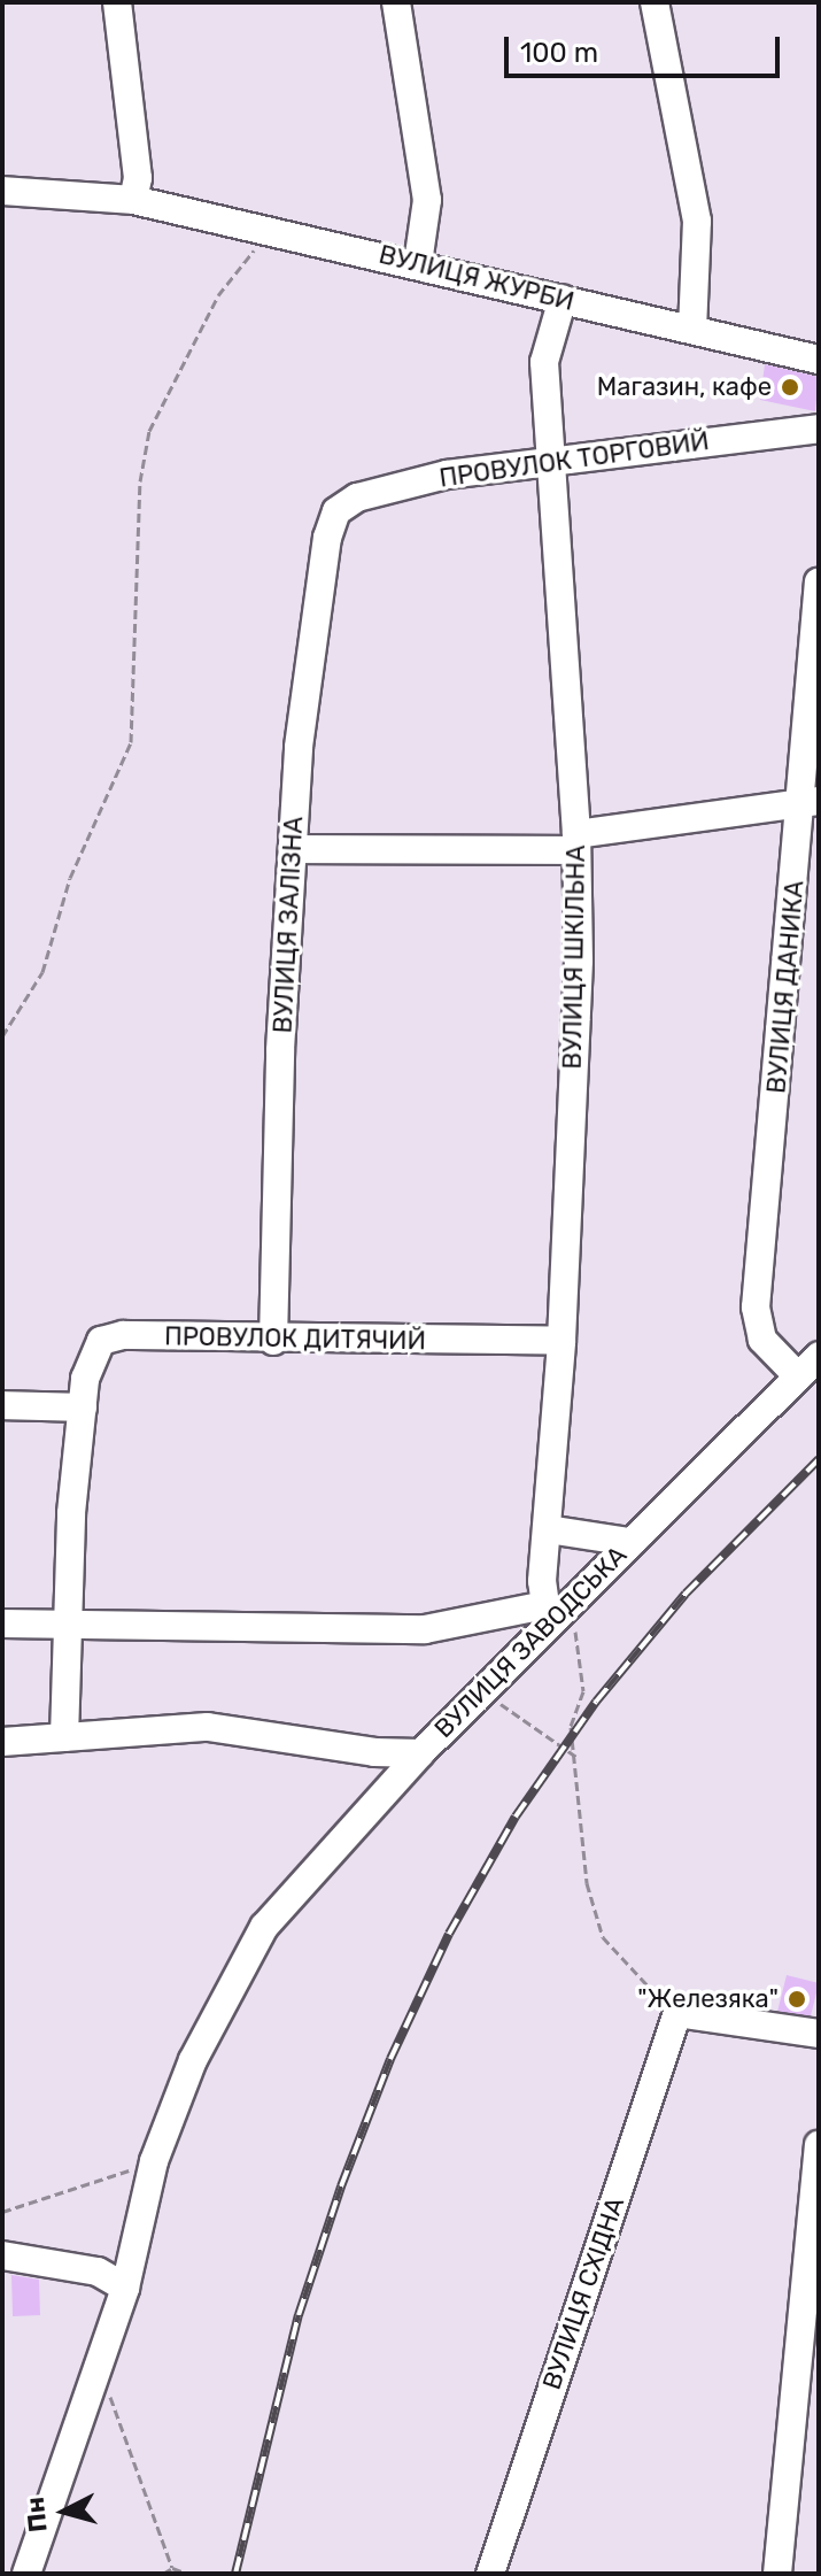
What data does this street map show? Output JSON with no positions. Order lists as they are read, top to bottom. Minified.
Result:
{"streets":{"street":["ВУЛИЦЯ ЖУРБИ","ПРОВУЛОК ТОРГОВИЙ","ВУЛИЦЯ ЗАЛІЗНА","ВУЛИЦЯ ШКІЛЬНА","ВУЛИЦЯ ДАНИКА","ПРОВУЛОК ДИТЯЧИЙ","ВУЛИЦЯ ЗАВОДСЬКА","ВУЛИЦЯ СХІДНА"]},"crossings":[["ВУЛИЦЯ ЖУРБИ","ВУЛИЦЯ ШКІЛЬНА"],["ПРОВУЛОК ТОРГОВИЙ","ВУЛИЦЯ ЗАЛІЗНА"],["ПРОВУЛОК ТОРГОВИЙ","ВУЛИЦЯ ШКІЛЬНА"],["ВУЛИЦЯ ЗАЛІЗНА","ПРОВУЛОК ДИТЯЧИЙ"],["ВУЛИЦЯ ШКІЛЬНА","ПРОВУЛОК ДИТЯЧИЙ"],["ВУЛИЦЯ ШКІЛЬНА","ВУЛИЦЯ ЗАВОДСЬКА"],["ВУЛИЦЯ ДАНИКА","ВУЛИЦЯ ЗАВОДСЬКА"]],"places":["Магазин, кафе","\"Железяка\""],"scale_bar":"100 m","north":"left"}
